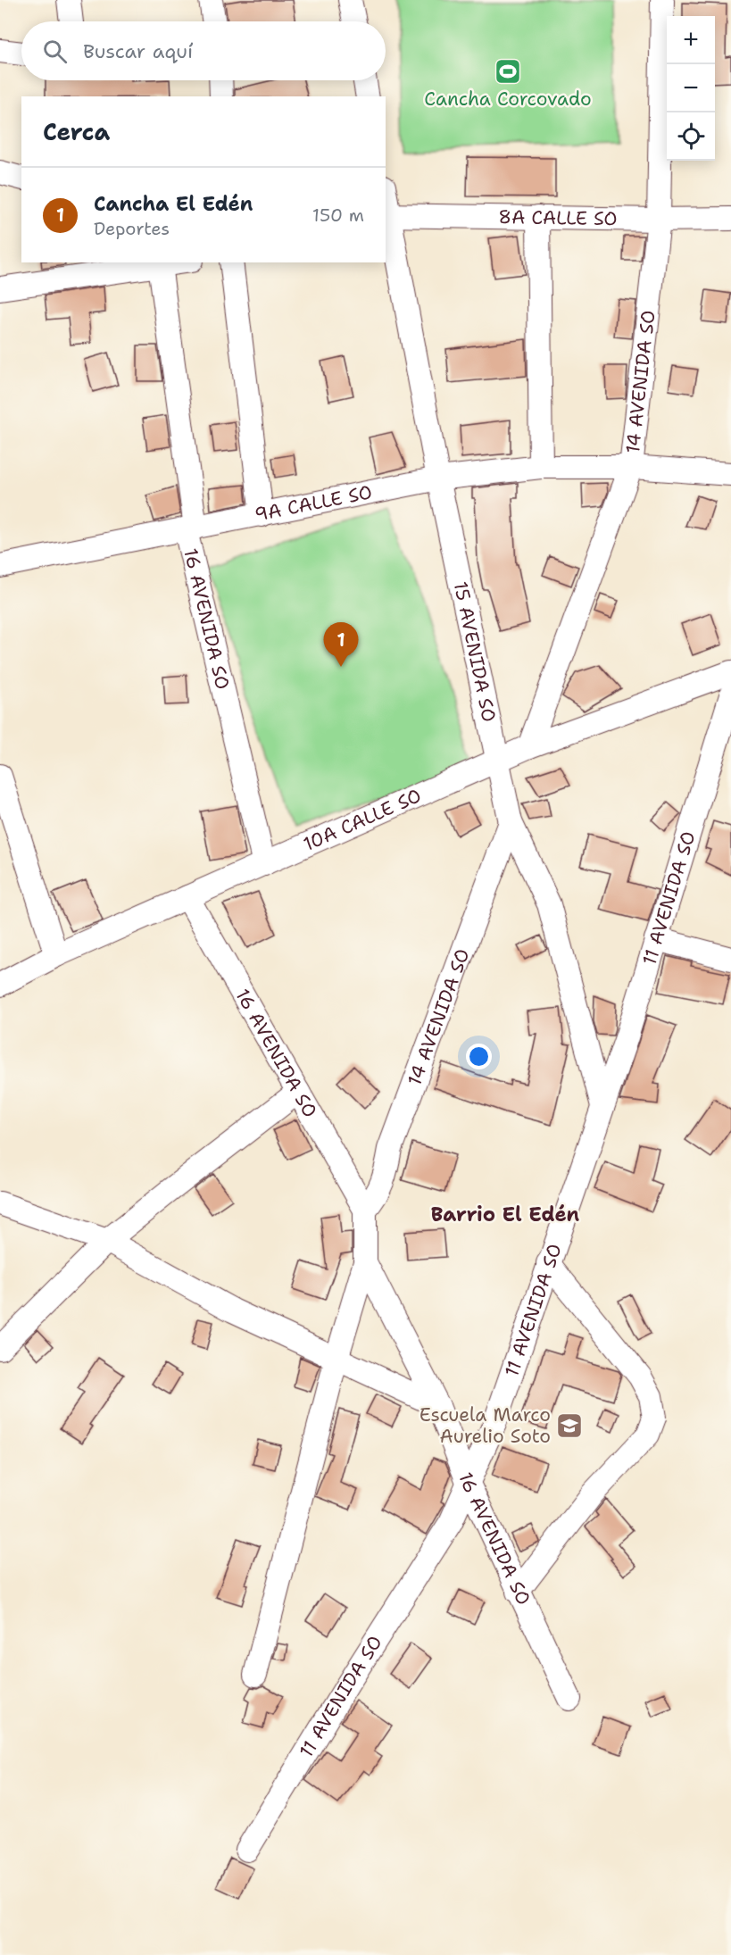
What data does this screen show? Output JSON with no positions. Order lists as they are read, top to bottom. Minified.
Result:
{"streets":{"street":["8A CALLE SO","14 AVENIDA SO","9A CALLE SO","16 AVENIDA SO","15 AVENIDA SO","10A CALLE SO","11 AVENIDA SO"]},"crossings":[["8A CALLE SO","14 AVENIDA SO"],["8A CALLE SO","15 AVENIDA SO"],["14 AVENIDA SO","9A CALLE SO"],["14 AVENIDA SO","16 AVENIDA SO"],["14 AVENIDA SO","15 AVENIDA SO"],["14 AVENIDA SO","10A CALLE SO"],["9A CALLE SO","16 AVENIDA SO"],["9A CALLE SO","15 AVENIDA SO"],["16 AVENIDA SO","10A CALLE SO"],["16 AVENIDA SO","11 AVENIDA SO"],["15 AVENIDA SO","10A CALLE SO"],["15 AVENIDA SO","11 AVENIDA SO"]],"districts":["Barrio El Edén"],"places":{"sports":["Cancha Corcovado"],"school or university":["Escuela Marco Aurelio Soto"]},"page":{"map_buttons":["+","−"],"search":"Buscar aquí","heading":"Cerca","list":[{"mark":"1","name":"Cancha El Edén","note":"Deportes","value":"150 m"}],"pins":"1"}}
